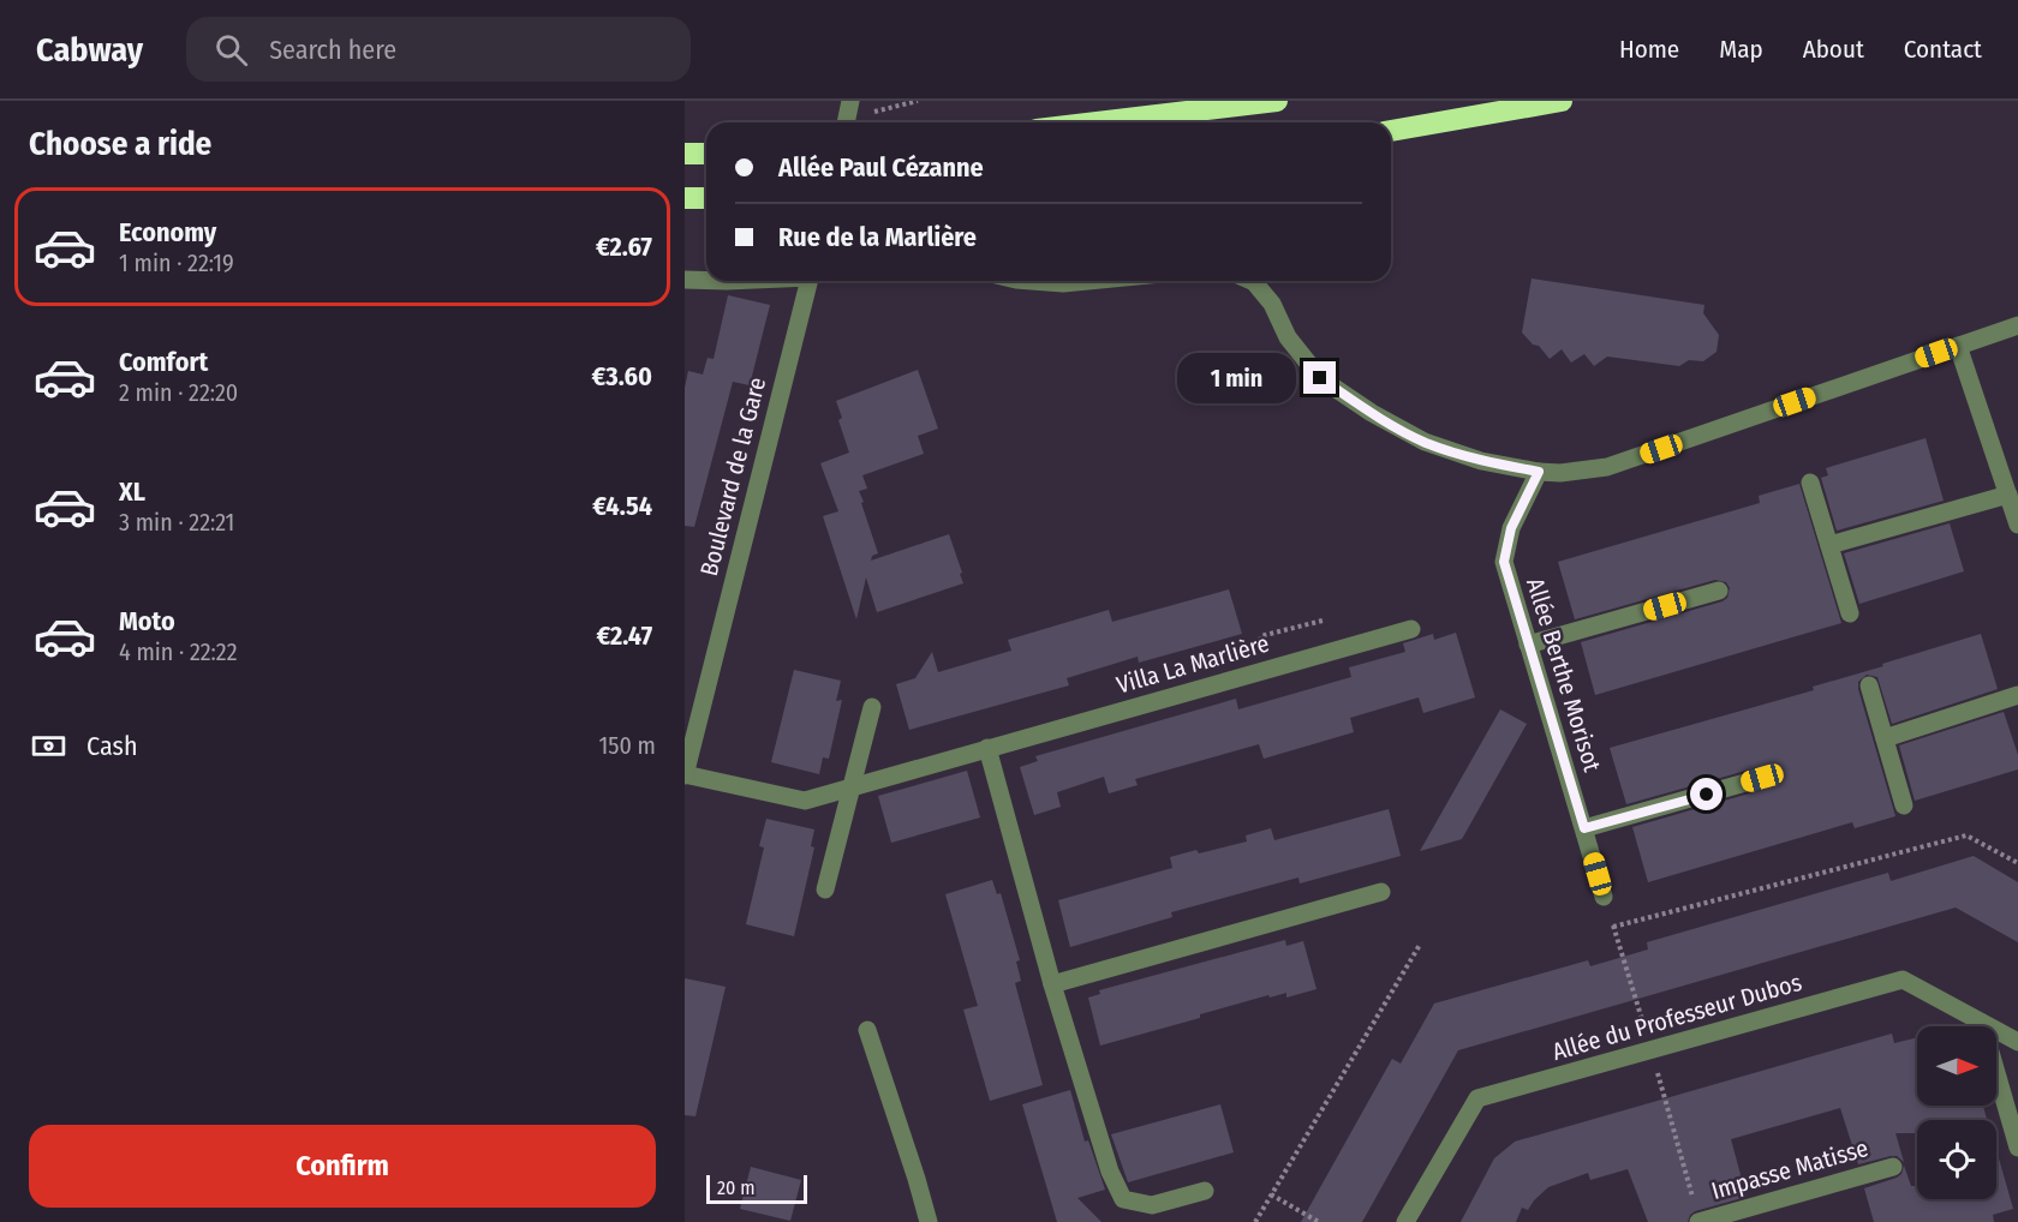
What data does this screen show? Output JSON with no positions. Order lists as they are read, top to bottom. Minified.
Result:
{"streets":{"street":["Boulevard de la Gare","Villa La Marlière","Allée Berthe Morisot","Allée du Professeur Dubos","Impasse Matisse"]},"crossings":[["Boulevard de la Gare","Villa La Marlière"]],"scale_bar":"20 m","north":"right","page":{"header":"Cabway","search":"Search here","nav":["Home","Map","About","Contact"],"heading":"Choose a ride","banner":["Allée Paul Cézanne","Rue de la Marlière"],"list":[{"name":"Economy","note":"1 min · 22:19","value":"€2.67"},{"name":"Comfort","note":"2 min · 22:20","value":"€3.60"},{"name":"XL","note":"3 min · 22:21","value":"€4.54"},{"name":"Moto","note":"4 min · 22:22","value":"€2.47"}],"bubble":"1 min","pay":["Cash","150 m"],"buttons":"Confirm","scale":"20 m"}}
